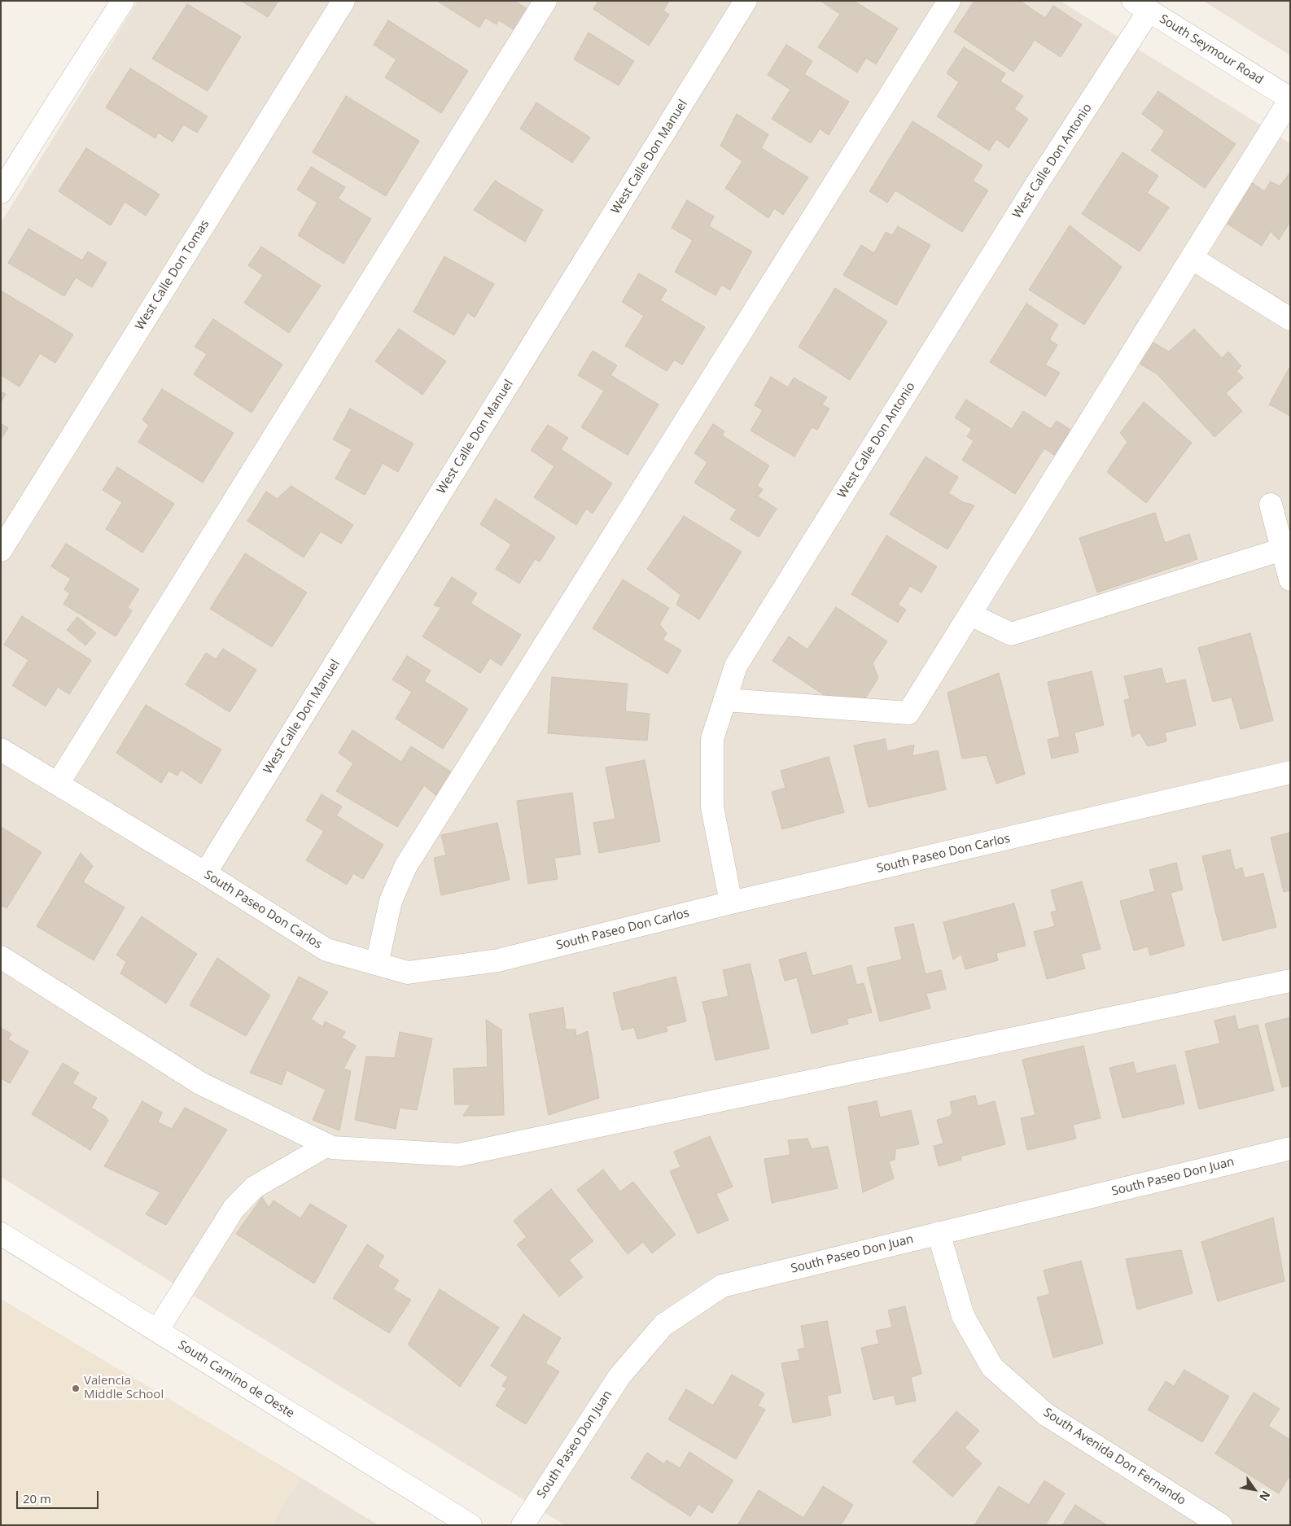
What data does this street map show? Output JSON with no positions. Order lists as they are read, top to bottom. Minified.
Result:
{"streets":{"street":["South Seymour Road","West Calle Don Manuel","West Calle Don Antonio","West Calle Don Tomas","South Paseo Don Carlos","South Paseo Don Juan","South Camino de Oeste","South Avenida Don Fernando"]},"crossings":[["South Seymour Road","West Calle Don Antonio"],["West Calle Don Manuel","South Paseo Don Carlos"],["West Calle Don Antonio","South Paseo Don Carlos"],["South Paseo Don Juan","South Avenida Don Fernando"]],"places":["Valencia Middle School"],"scale_bar":"20 m","north":"bottom right"}
